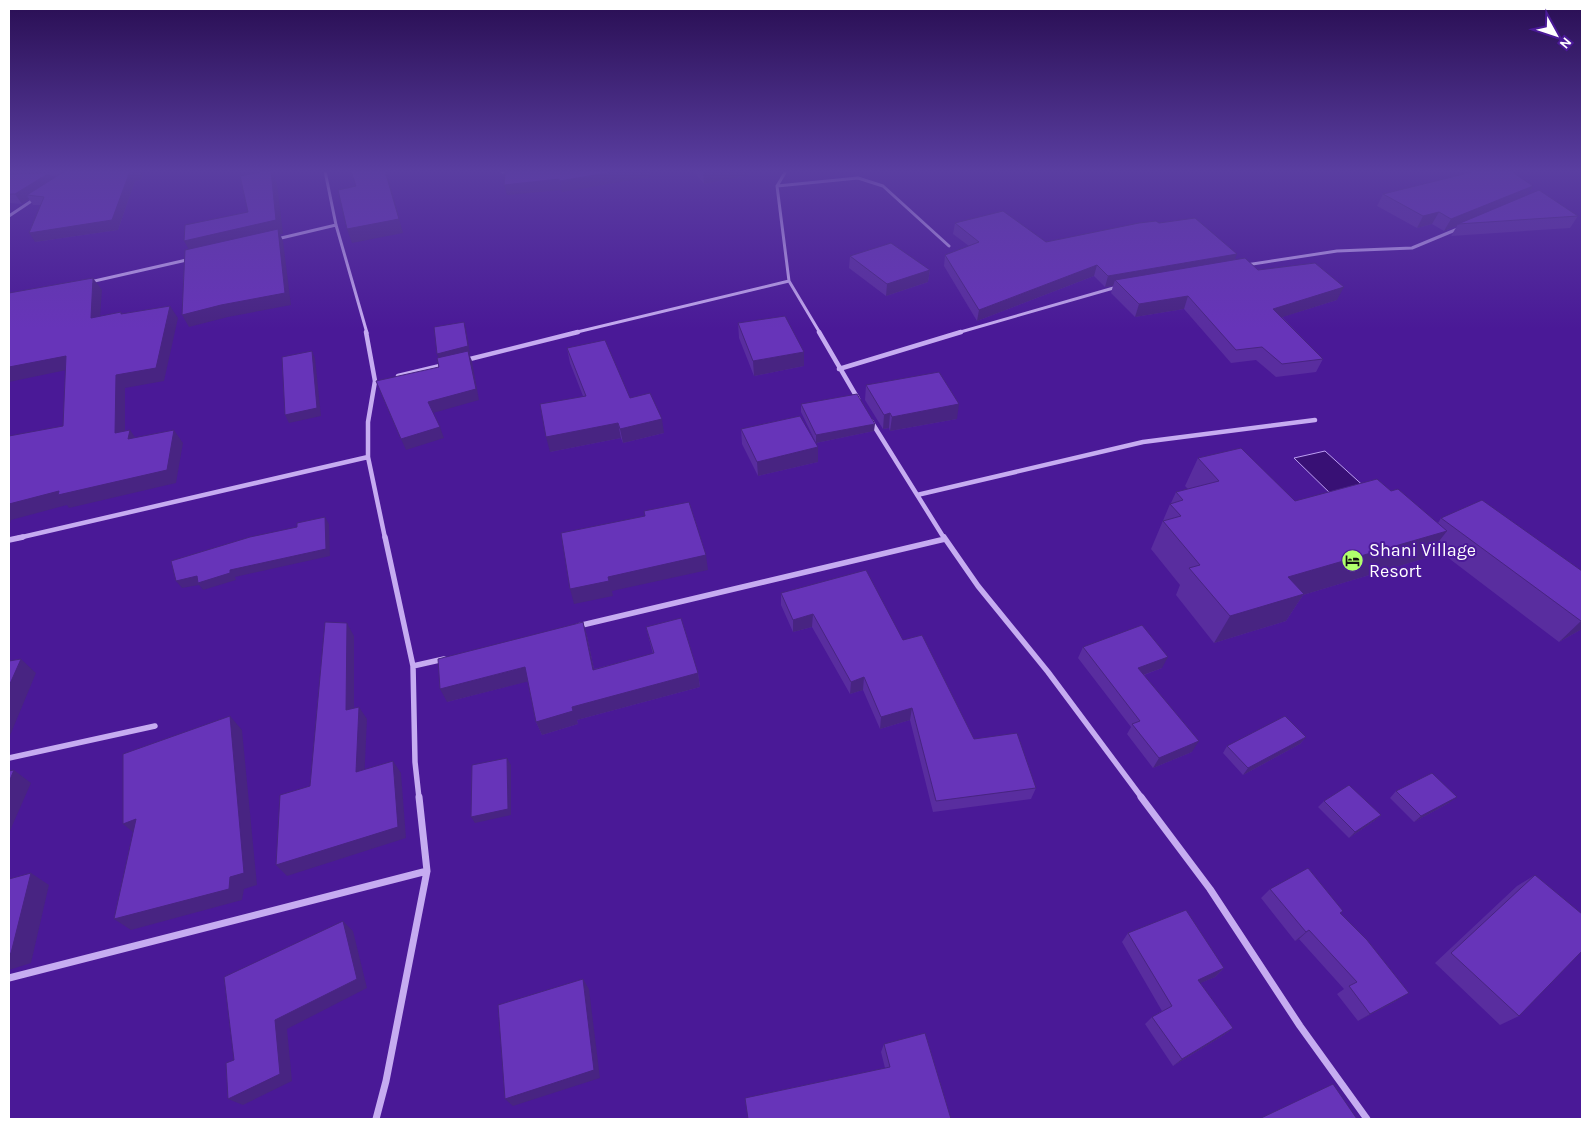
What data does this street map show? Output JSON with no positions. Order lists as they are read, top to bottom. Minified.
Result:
{"places":{"hotel":["Shani Village Resort"]},"north":"bottom right"}
